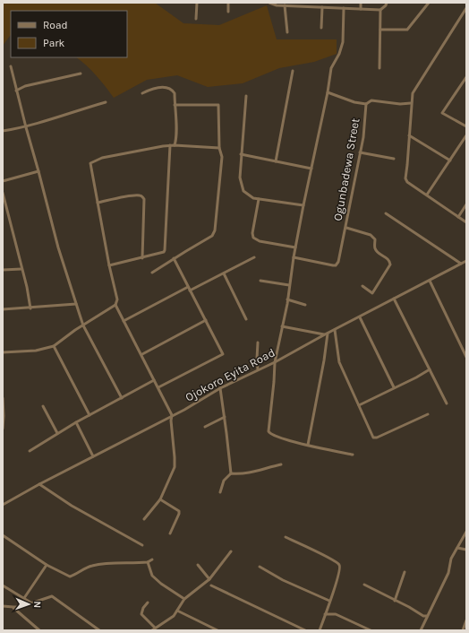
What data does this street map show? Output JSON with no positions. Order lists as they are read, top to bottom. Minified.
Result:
{"streets":{"street":["Ogunbadewa Street","Ojokoro Eyita Road"]},"legend":["Road","Park"],"north":"right"}
